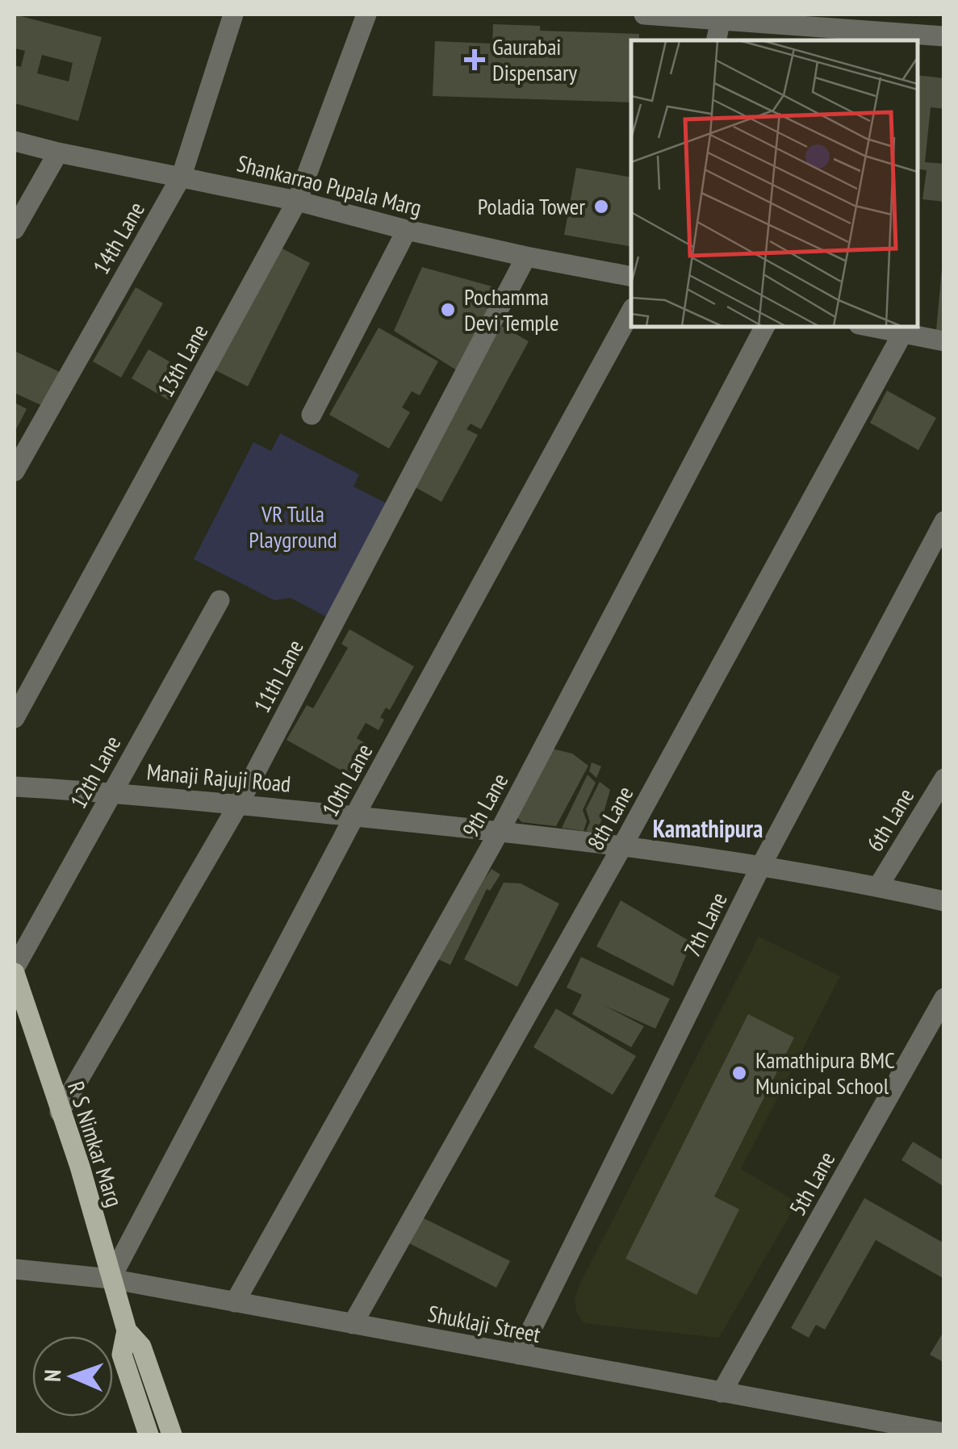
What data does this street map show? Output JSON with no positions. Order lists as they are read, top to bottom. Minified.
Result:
{"streets":{"main road":["R S Nimkar Marg"],"street":["Shankarrao Pupala Marg","14th Lane","13th Lane","11th Lane","12th Lane","Manaji Rajuji Road","10th Lane","9th Lane","8th Lane","6th Lane","7th Lane","5th Lane","Shuklaji Street"]},"crossings":[["Shankarrao Pupala Marg","14th Lane"],["Shankarrao Pupala Marg","13th Lane"],["Shankarrao Pupala Marg","11th Lane"],["11th Lane","Manaji Rajuji Road"],["11th Lane","R S Nimkar Marg"],["12th Lane","Manaji Rajuji Road"],["12th Lane","R S Nimkar Marg"],["Manaji Rajuji Road","10th Lane"],["Manaji Rajuji Road","9th Lane"],["Manaji Rajuji Road","8th Lane"],["Manaji Rajuji Road","6th Lane"],["Manaji Rajuji Road","7th Lane"],["10th Lane","R S Nimkar Marg"],["10th Lane","Shuklaji Street"],["9th Lane","Shuklaji Street"],["8th Lane","Shuklaji Street"],["7th Lane","Shuklaji Street"],["R S Nimkar Marg","Shuklaji Street"],["5th Lane","Shuklaji Street"]],"districts":["Kamathipura"],"parks":["VR Tulla Playground"],"places":{"health":["Gaurabai Dispensary"],"other":["Poladia Tower","Pochamma Devi Temple","Kamathipura BMC Municipal School"]},"north":"left"}
